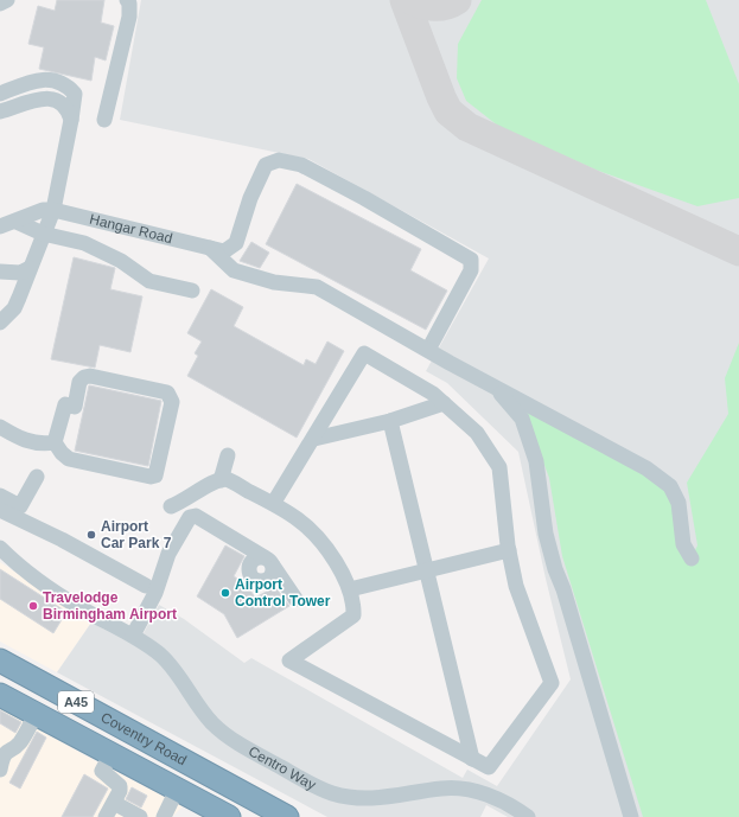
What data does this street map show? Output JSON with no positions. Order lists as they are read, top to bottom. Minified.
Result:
{"streets":{"highway":["A45","Coventry Road"],"street":["Hangar Road","Centro Way"]},"places":["Airport Car Park 7","Airport Control Tower","Travelodge Birmingham Airport"]}
